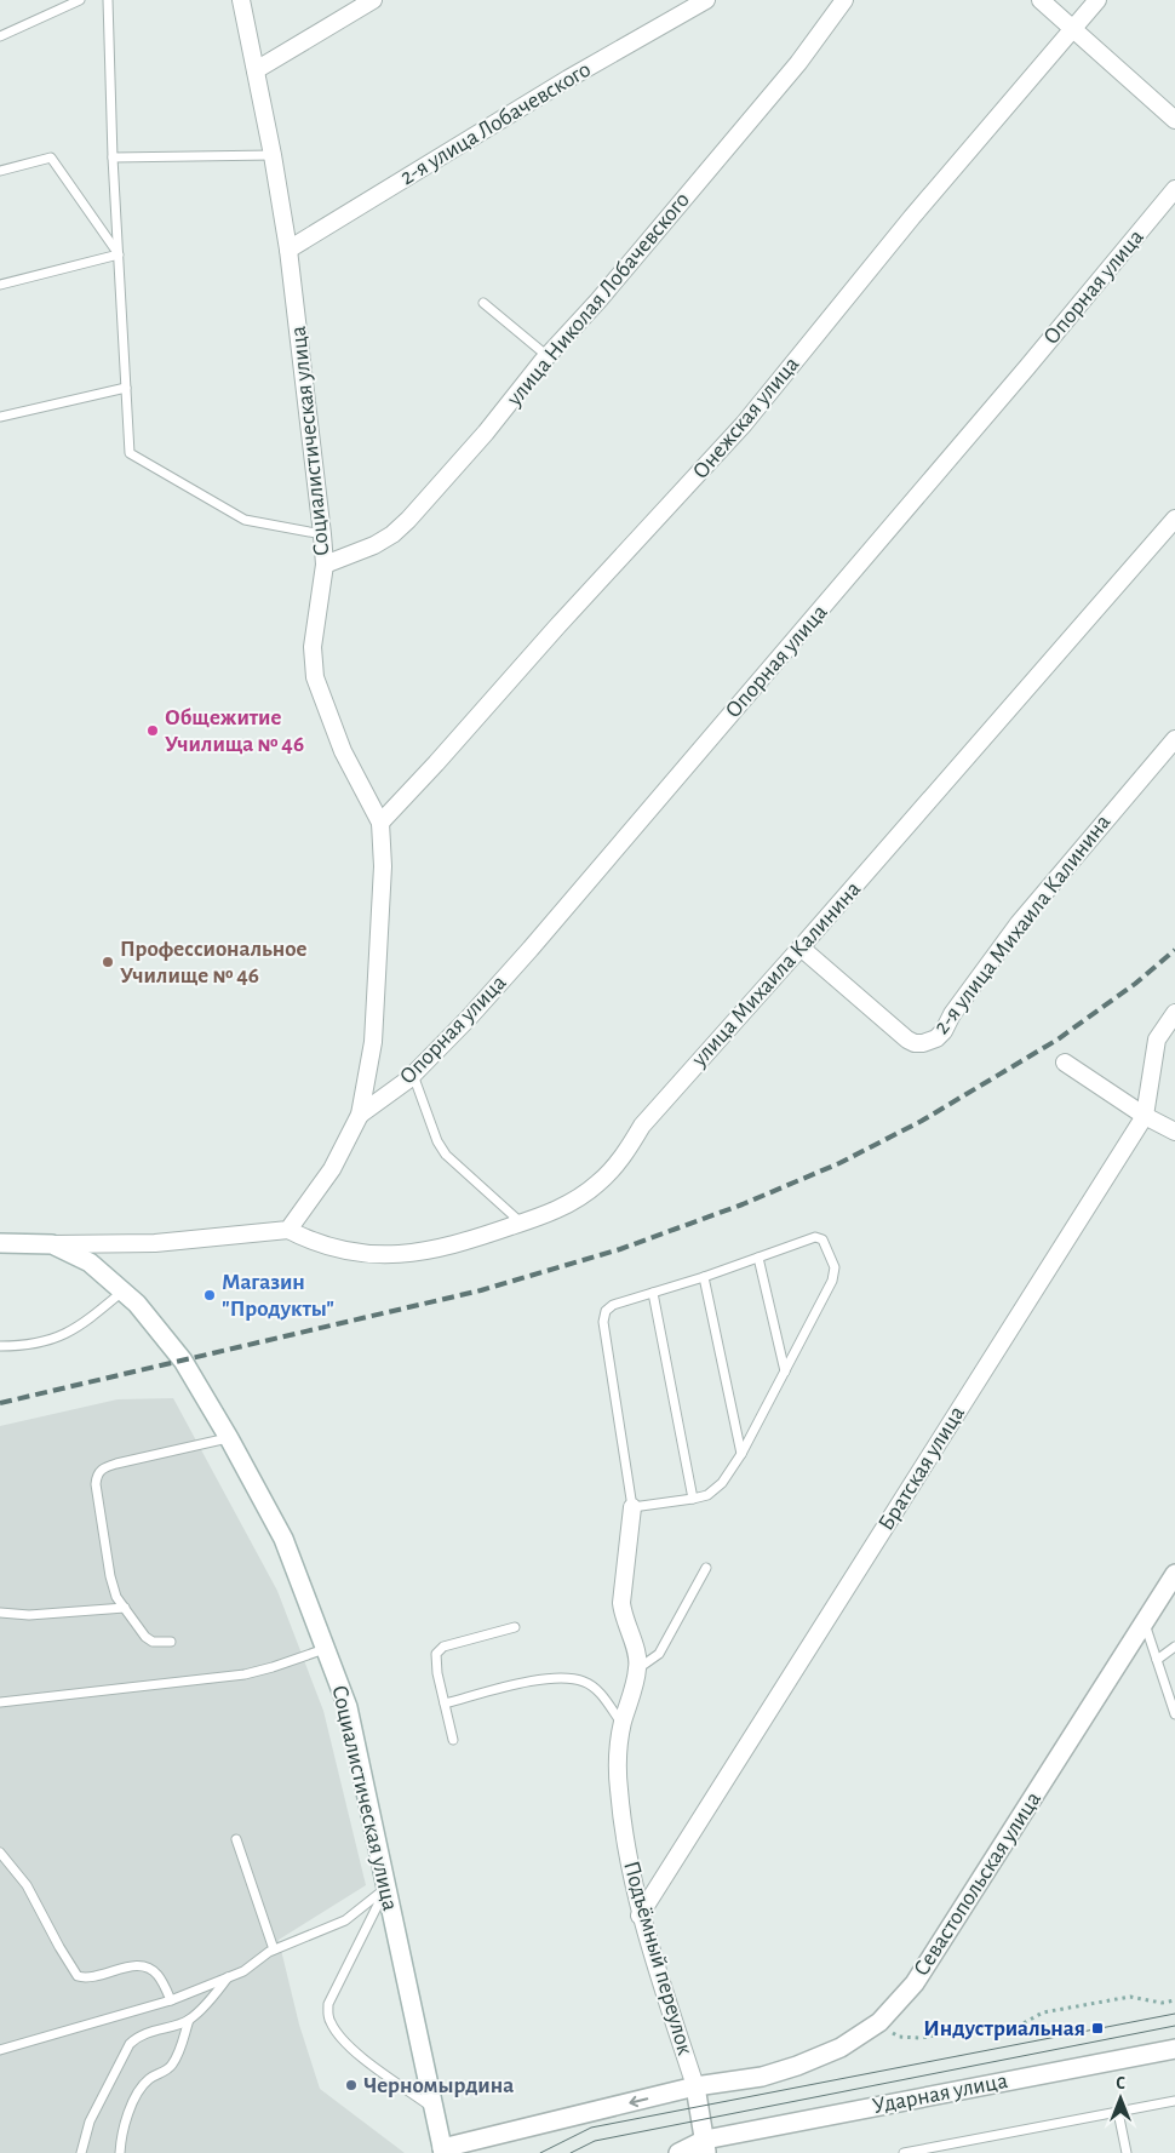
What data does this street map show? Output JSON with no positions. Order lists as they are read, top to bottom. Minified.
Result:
{"streets":{"street":["2-я улица Лобачевского","Опорная улица","улица Николая Лобачевского","Онежская улица","Социалистическая улица","2-я улица Михаила Калинина","улица Михаила Калинина","Братская улица","Севастопольская улица","Подъёмный переулок","Ударная улица"]},"crossings":[["2-я улица Лобачевского","Социалистическая улица"],["Опорная улица","Социалистическая улица"],["улица Николая Лобачевского","Социалистическая улица"],["Онежская улица","Социалистическая улица"],["Социалистическая улица","улица Михаила Калинина"],["Социалистическая улица","Севастопольская улица"],["2-я улица Михаила Калинина","улица Михаила Калинина"],["Братская улица","Подъёмный переулок"],["Севастопольская улица","Подъёмный переулок"]],"places":{"other":["Общежитие Училища № 46","Профессиональное Училище № 46","Магазин \"Продукты\"","Черномырдина"],"transit":["Индустриальная"]},"north":"top"}
